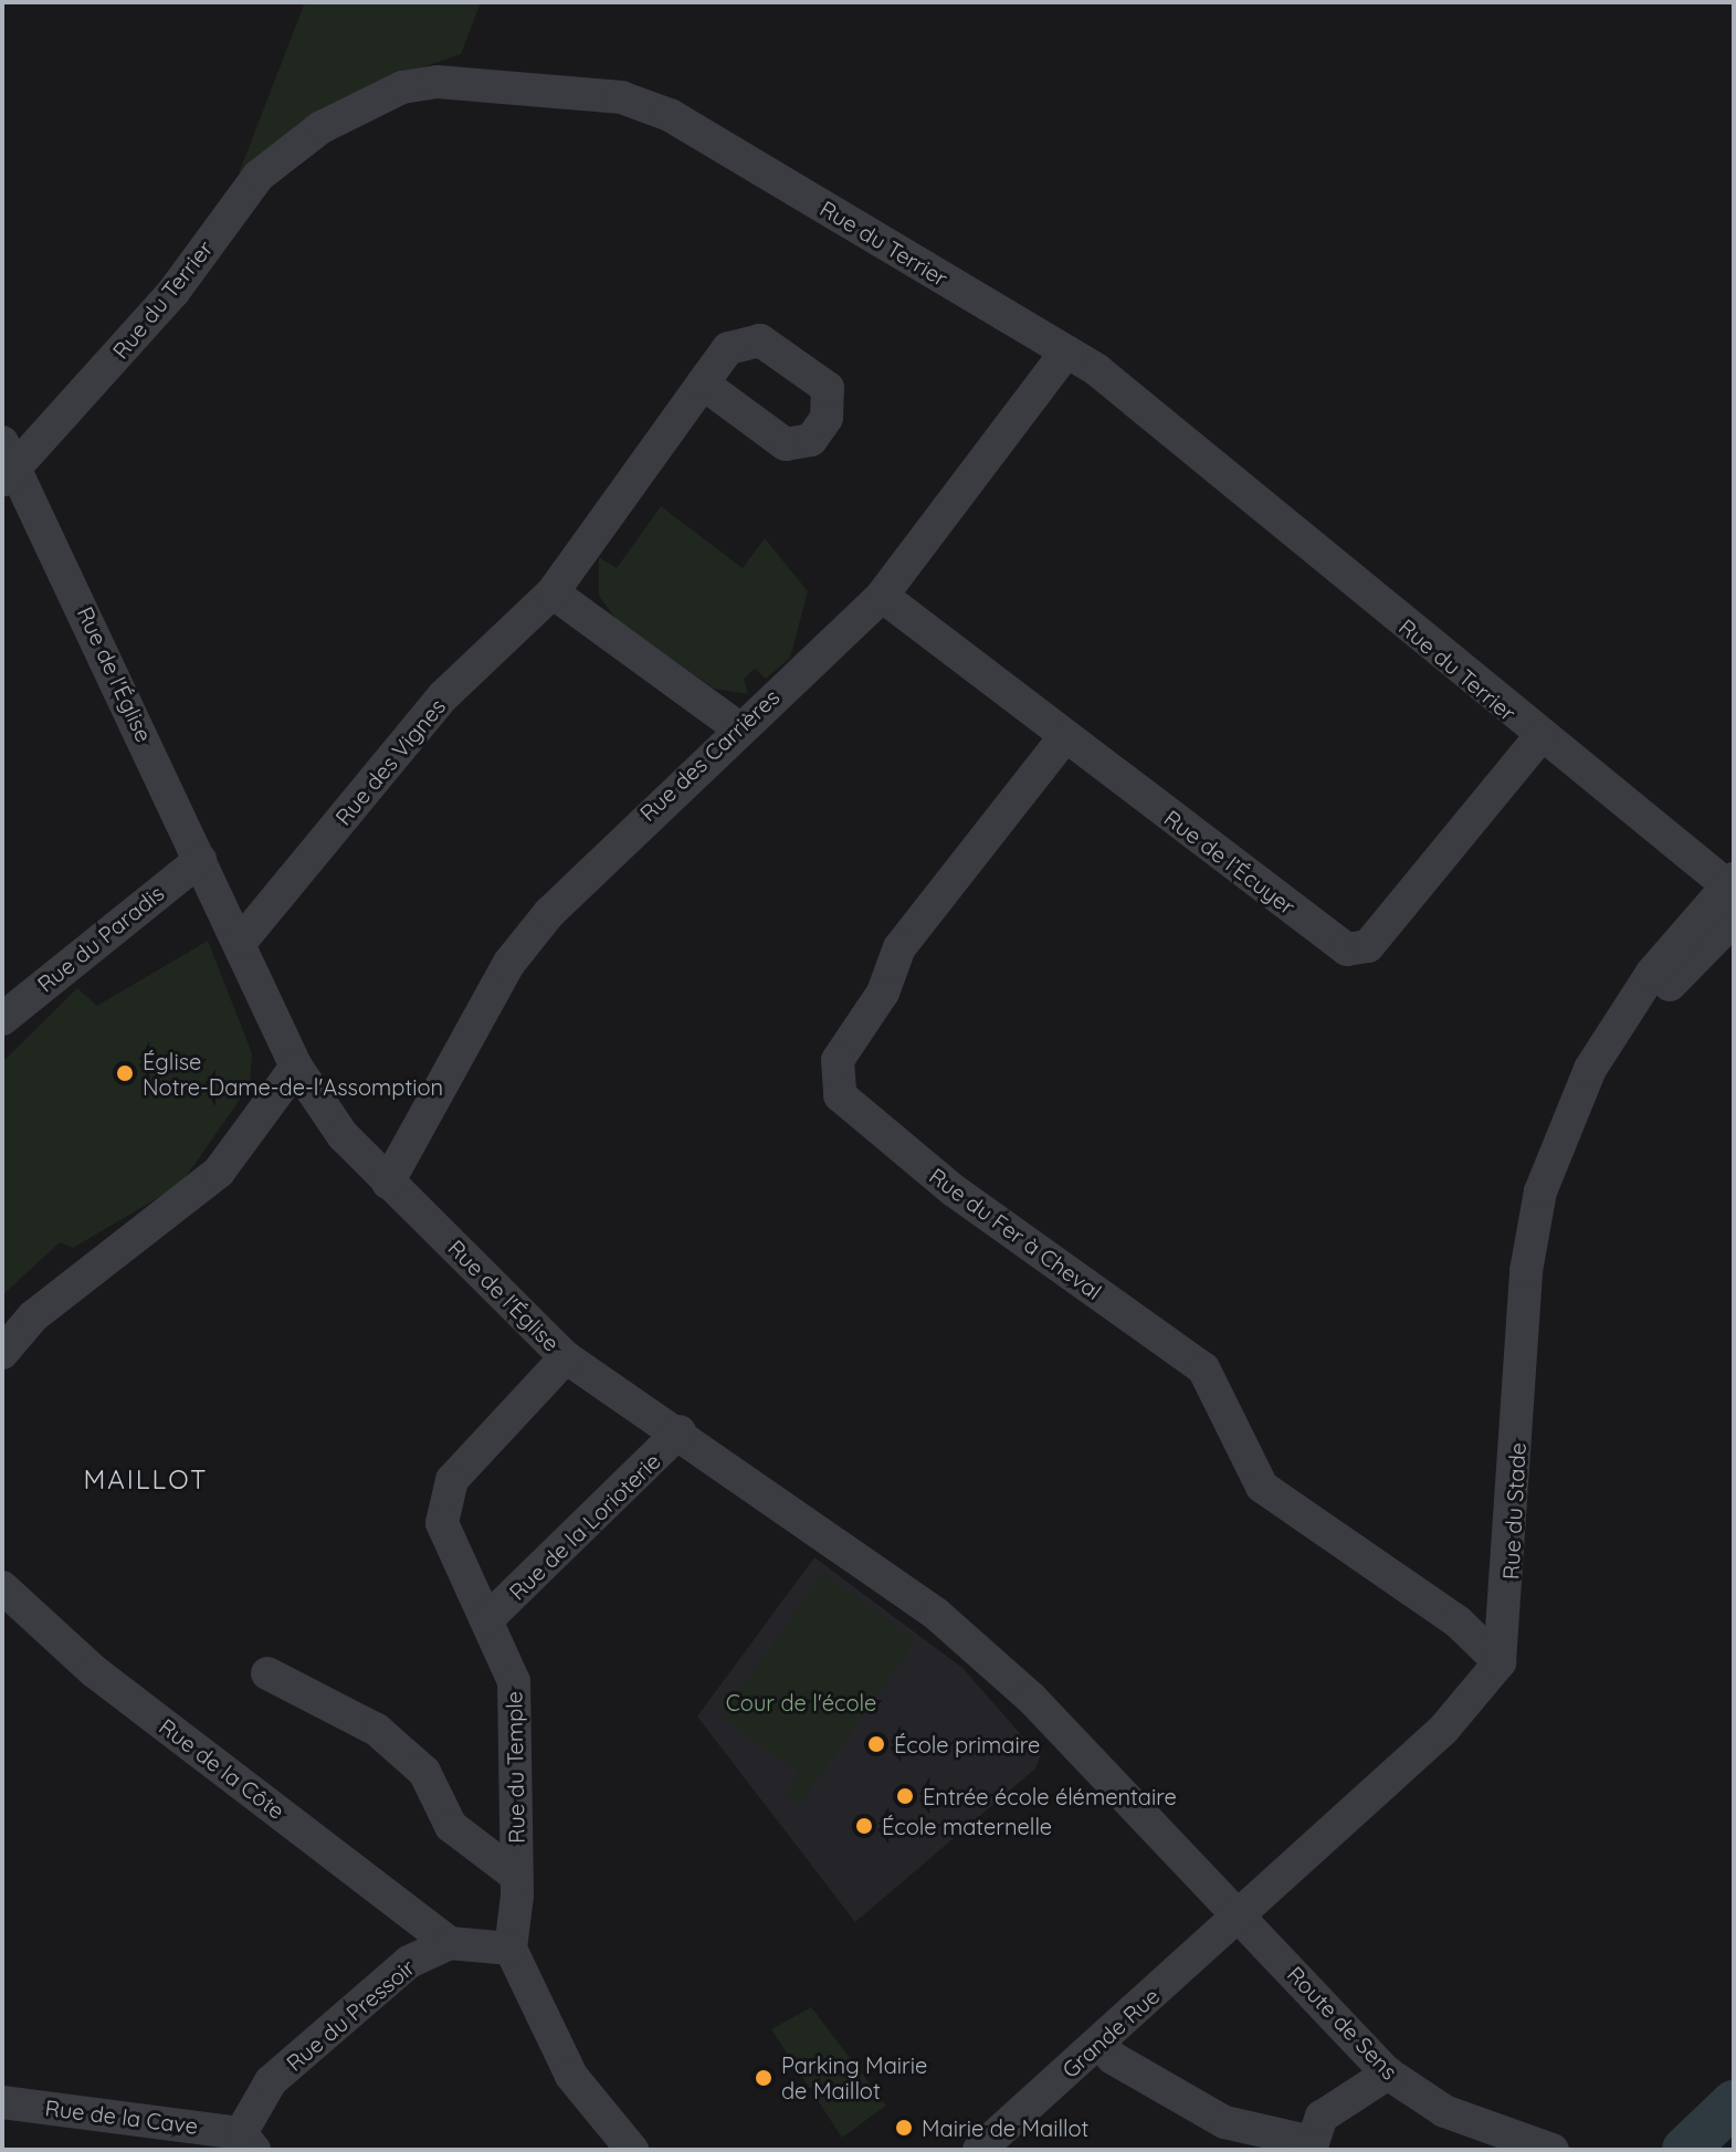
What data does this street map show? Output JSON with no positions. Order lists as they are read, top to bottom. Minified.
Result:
{"streets":{"street":["Rue du Terrier","Rue de l'Église","Rue des Carrières","Rue des Vignes","Rue de l’Écuyer","Rue du Paradis","Rue du Fer à Cheval","Rue du Stade","Rue de la Lorioterie","Rue du Temple","Rue de la Côte","Rue du Pressoir","Route de Sens","Grande Rue","Rue de la Cave"]},"crossings":[["Rue du Terrier","Rue de l'Église"],["Rue du Terrier","Rue des Carrières"],["Rue du Terrier","Rue de l’Écuyer"],["Rue du Terrier","Rue du Stade"],["Rue de l'Église","Rue des Carrières"],["Rue de l'Église","Rue des Vignes"],["Rue de l'Église","Rue du Paradis"],["Rue de l'Église","Rue de la Lorioterie"],["Rue de l'Église","Rue du Temple"],["Rue de l'Église","Route de Sens"],["Rue de l'Église","Grande Rue"],["Rue des Carrières","Rue de l’Écuyer"],["Rue de l’Écuyer","Rue du Fer à Cheval"],["Rue du Fer à Cheval","Rue du Stade"],["Rue de la Lorioterie","Rue du Temple"],["Rue du Temple","Rue du Pressoir"],["Rue de la Côte","Rue du Pressoir"],["Rue du Pressoir","Rue de la Cave"],["Route de Sens","Grande Rue"]],"districts":["MAILLOT"],"parks":["Cour de l'école"],"places":["Église Notre-Dame-de-l'Assomption","École primaire","Entrée école élémentaire","École maternelle","Parking Mairie de Maillot","Mairie de Maillot"]}
